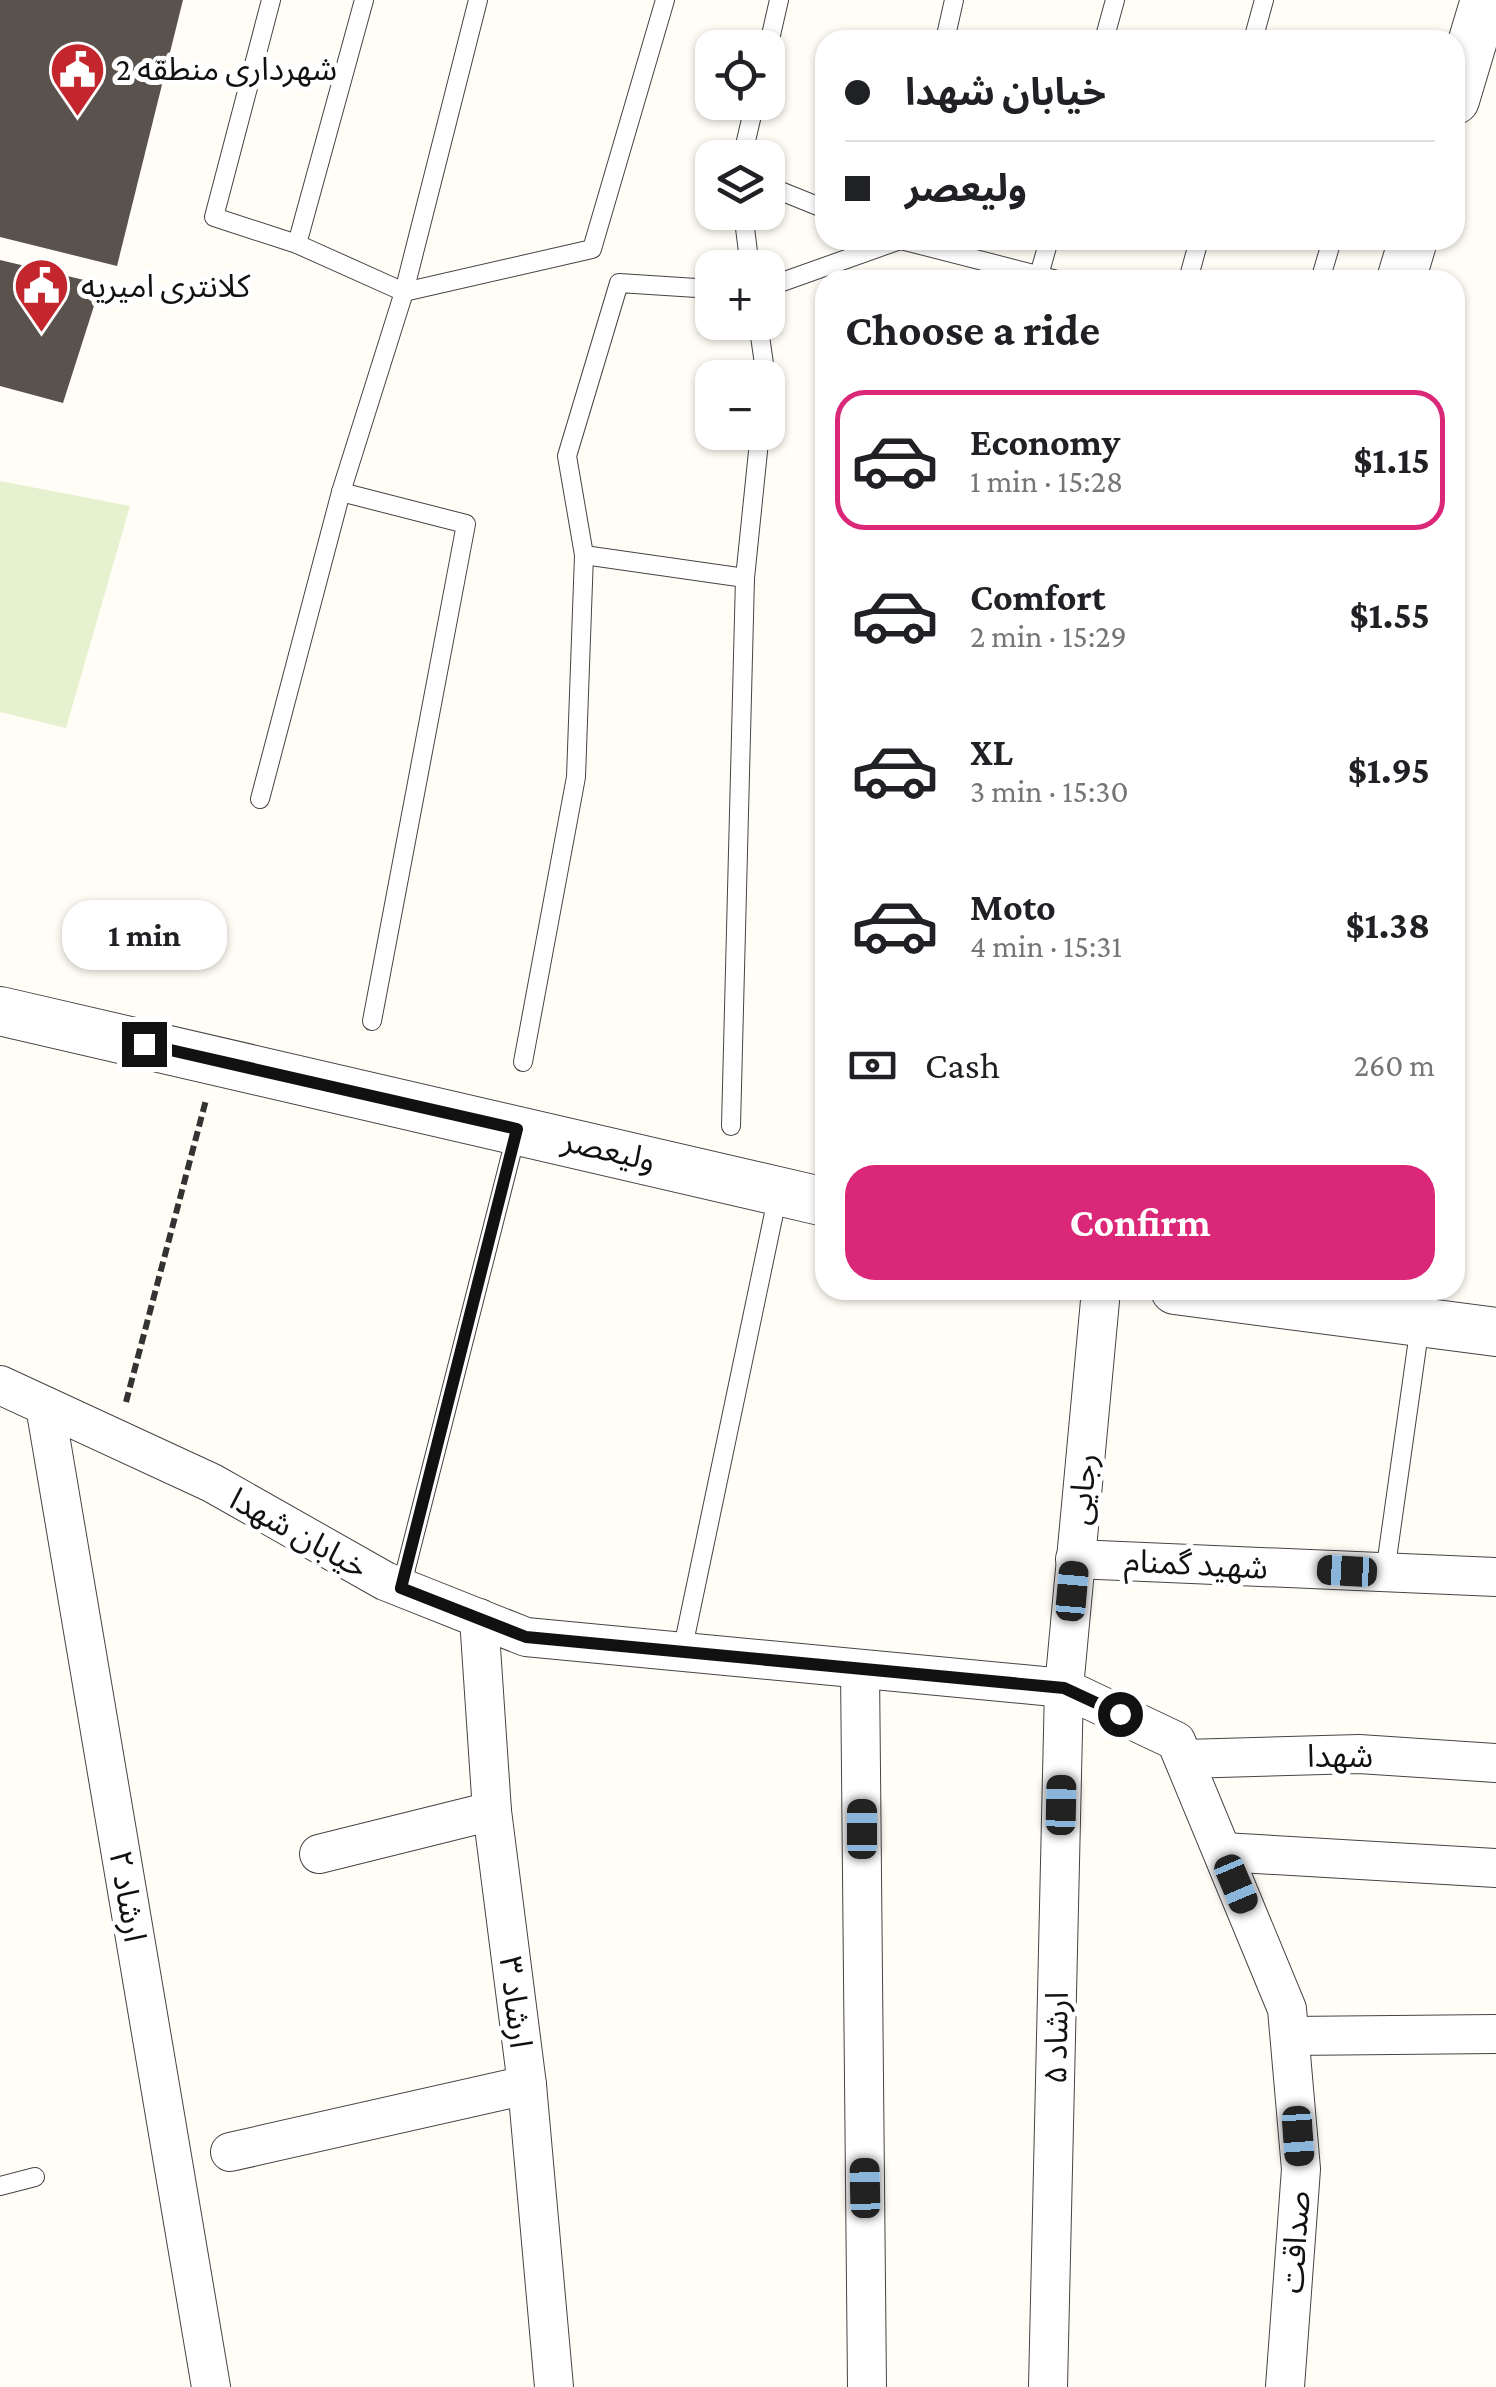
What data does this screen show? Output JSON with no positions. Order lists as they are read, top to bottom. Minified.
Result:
{"streets":{"street":["ولیعصر","رجایی","خیابان شهدا","شهید گمنام","شهدا","ارشاد ۲","ارشاد ۳","ارشاد ۵","صداقت"]},"crossings":[["رجایی","خیابان شهدا"],["رجایی","شهید گمنام"],["رجایی","ارشاد ۵"],["خیابان شهدا","شهدا"],["خیابان شهدا","ارشاد ۲"],["خیابان شهدا","ارشاد ۳"],["خیابان شهدا","ارشاد ۵"],["خیابان شهدا","صداقت"],["شهدا","صداقت"]],"places":{"public building":["شهرداری منطقه 2","کلانتری امیریه"]},"page":{"map_buttons":["+","−"],"banner":["خیابان شهدا","ولیعصر"],"heading":"Choose a ride","list":[{"name":"Economy","note":"1 min · 15:28","value":"$1.15"},{"name":"Comfort","note":"2 min · 15:29","value":"$1.55"},{"name":"XL","note":"3 min · 15:30","value":"$1.95"},{"name":"Moto","note":"4 min · 15:31","value":"$1.38"}],"bubble":"1 min","pay":["Cash","260 m"],"buttons":"Confirm"}}
